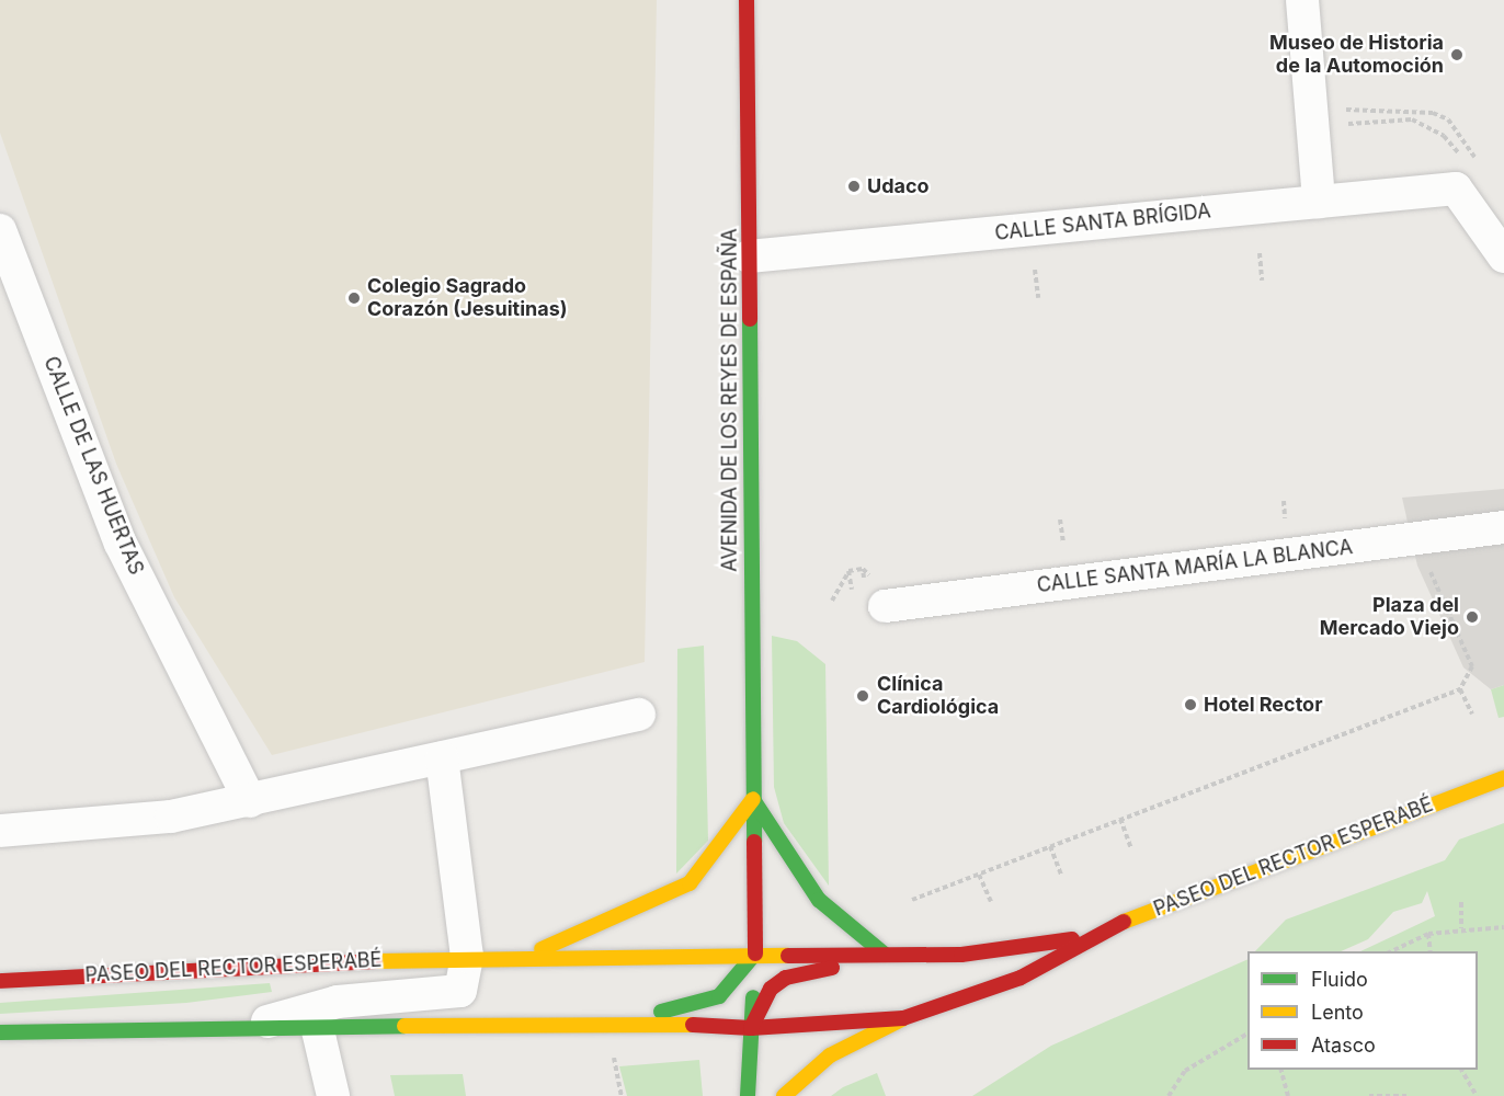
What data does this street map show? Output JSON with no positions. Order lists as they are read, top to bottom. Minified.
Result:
{"streets":{"main road":["AVENIDA DE LOS REYES DE ESPAÑA","PASEO DEL RECTOR ESPERABÉ"],"street":["CALLE SANTA BRÍGIDA","CALLE DE LAS HUERTAS","CALLE SANTA MARÍA LA BLANCA"]},"crossings":[["CALLE SANTA BRÍGIDA","AVENIDA DE LOS REYES DE ESPAÑA"],["AVENIDA DE LOS REYES DE ESPAÑA","PASEO DEL RECTOR ESPERABÉ"]],"places":["Museo de Historia de la Automoción","Udaco","Colegio Sagrado Corazón (Jesuitinas)","Plaza del Mercado Viejo","Clínica Cardiológica","Hotel Rector"],"legend":["Fluido","Lento","Atasco"]}
